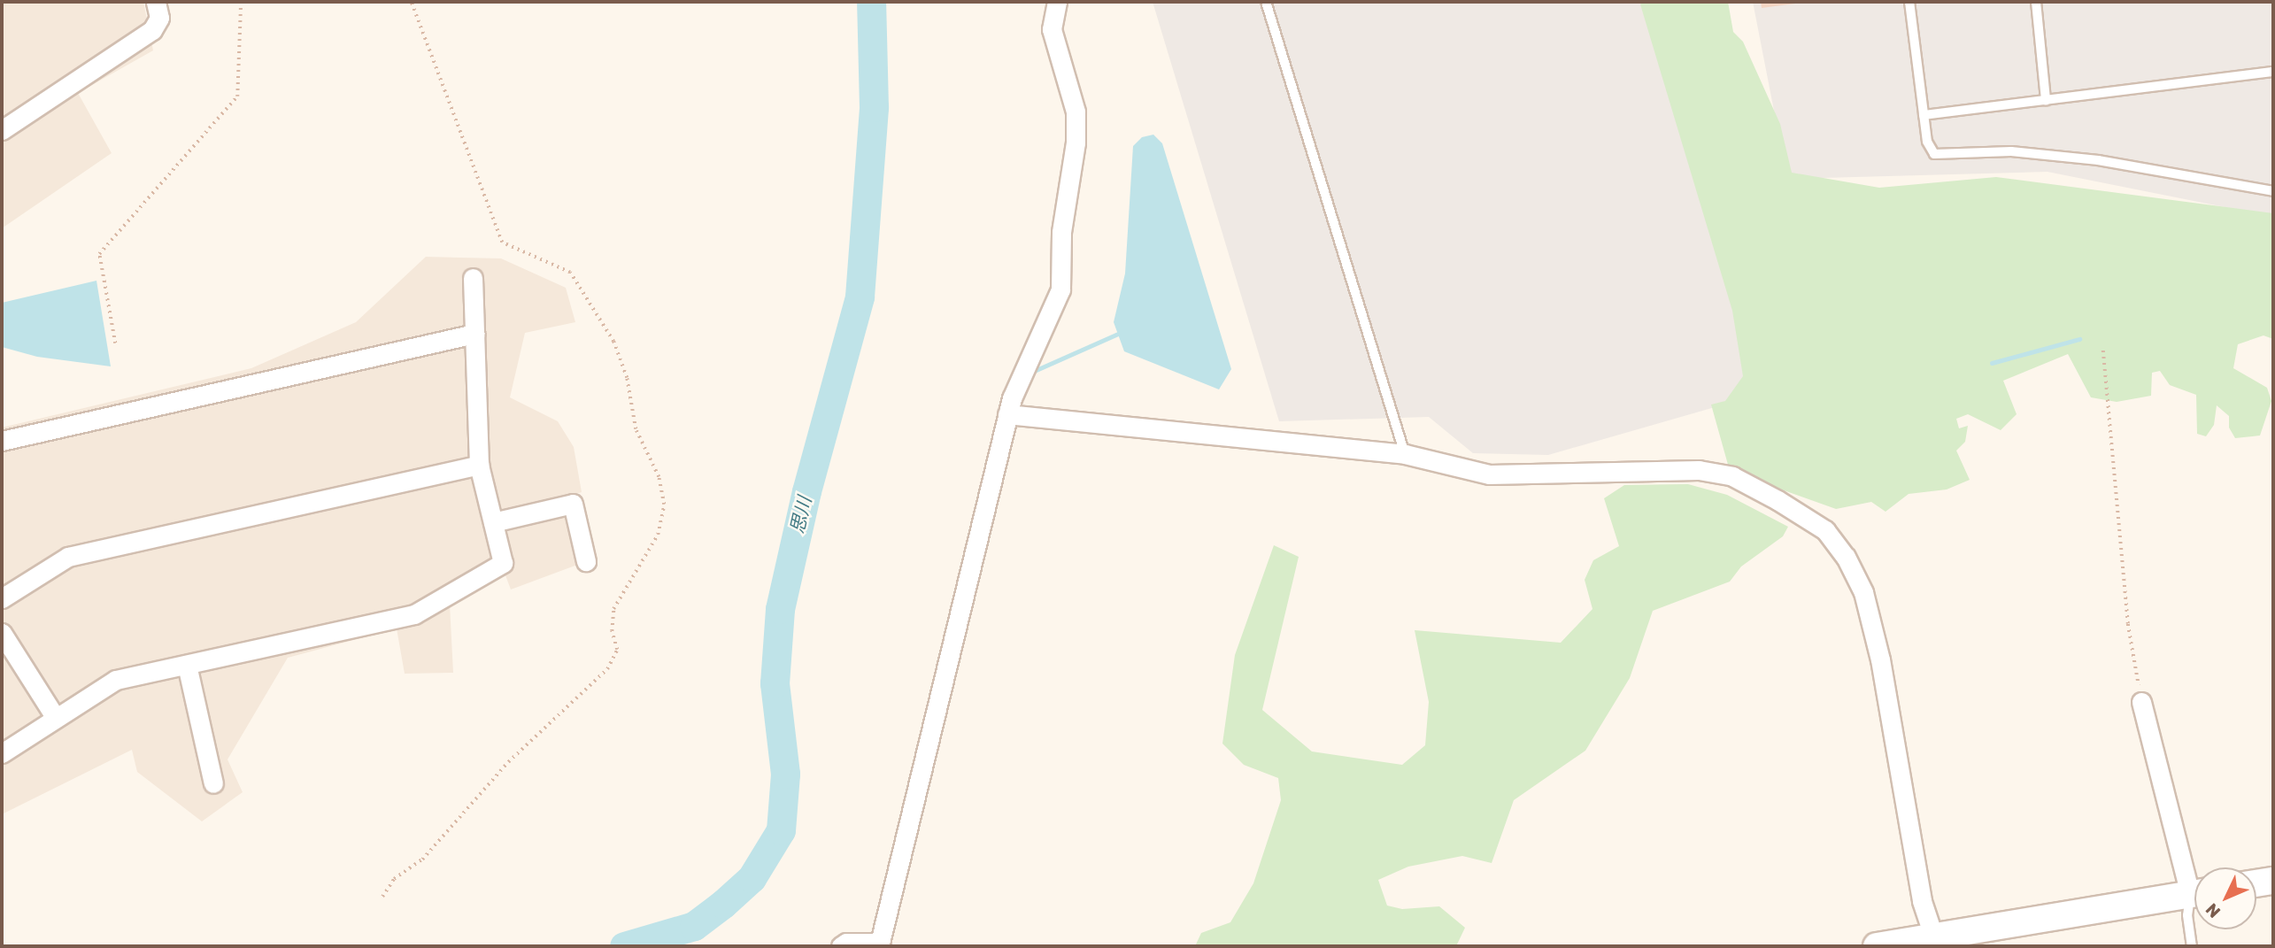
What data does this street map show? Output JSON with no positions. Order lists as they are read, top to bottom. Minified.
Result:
{"water":["思川"],"north":"bottom left"}
